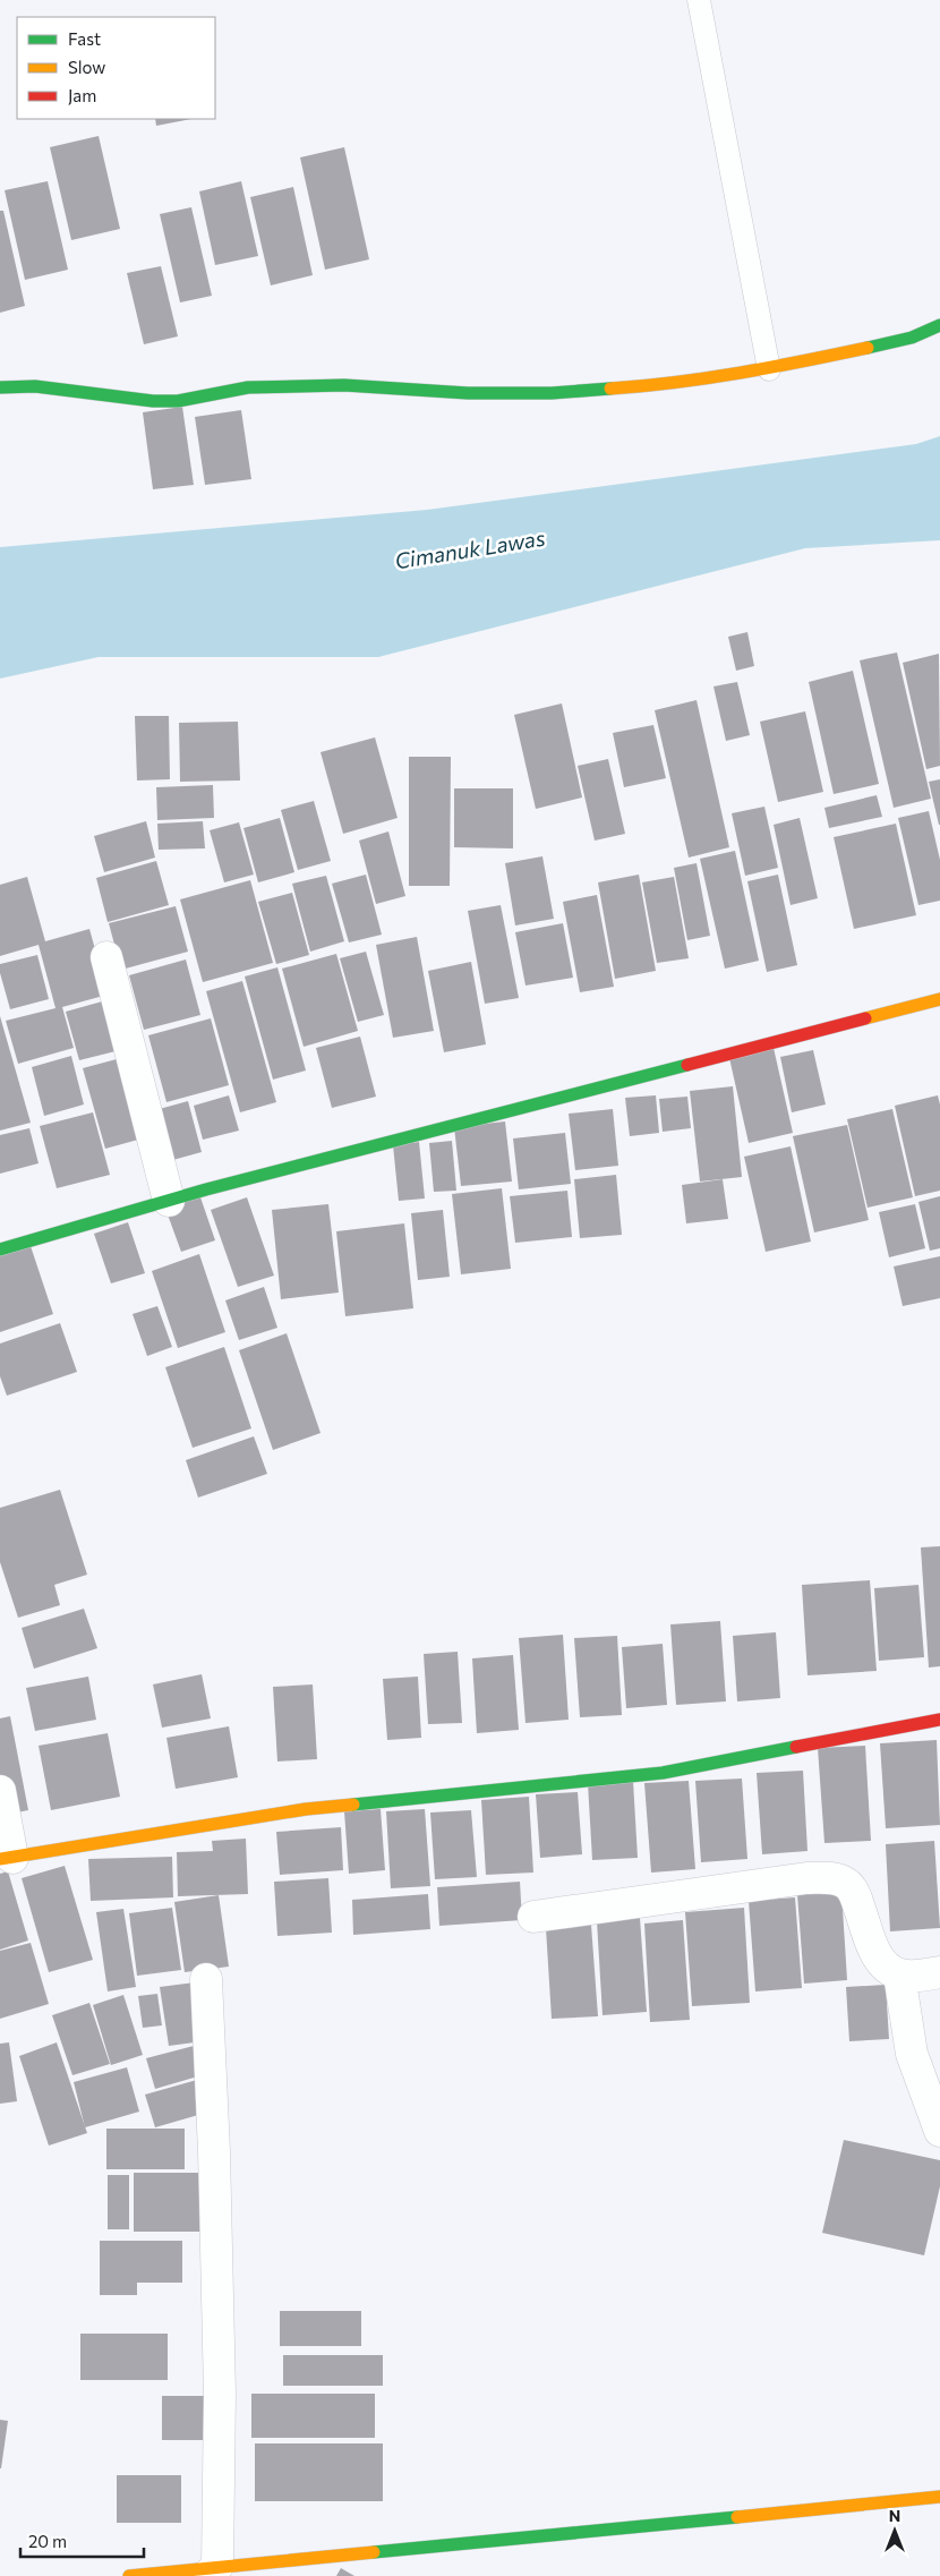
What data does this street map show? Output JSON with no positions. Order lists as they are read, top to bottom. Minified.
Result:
{"water":["Cimanuk Lawas"],"legend":["Fast","Slow","Jam"],"scale_bar":"20 m","north":"top"}
